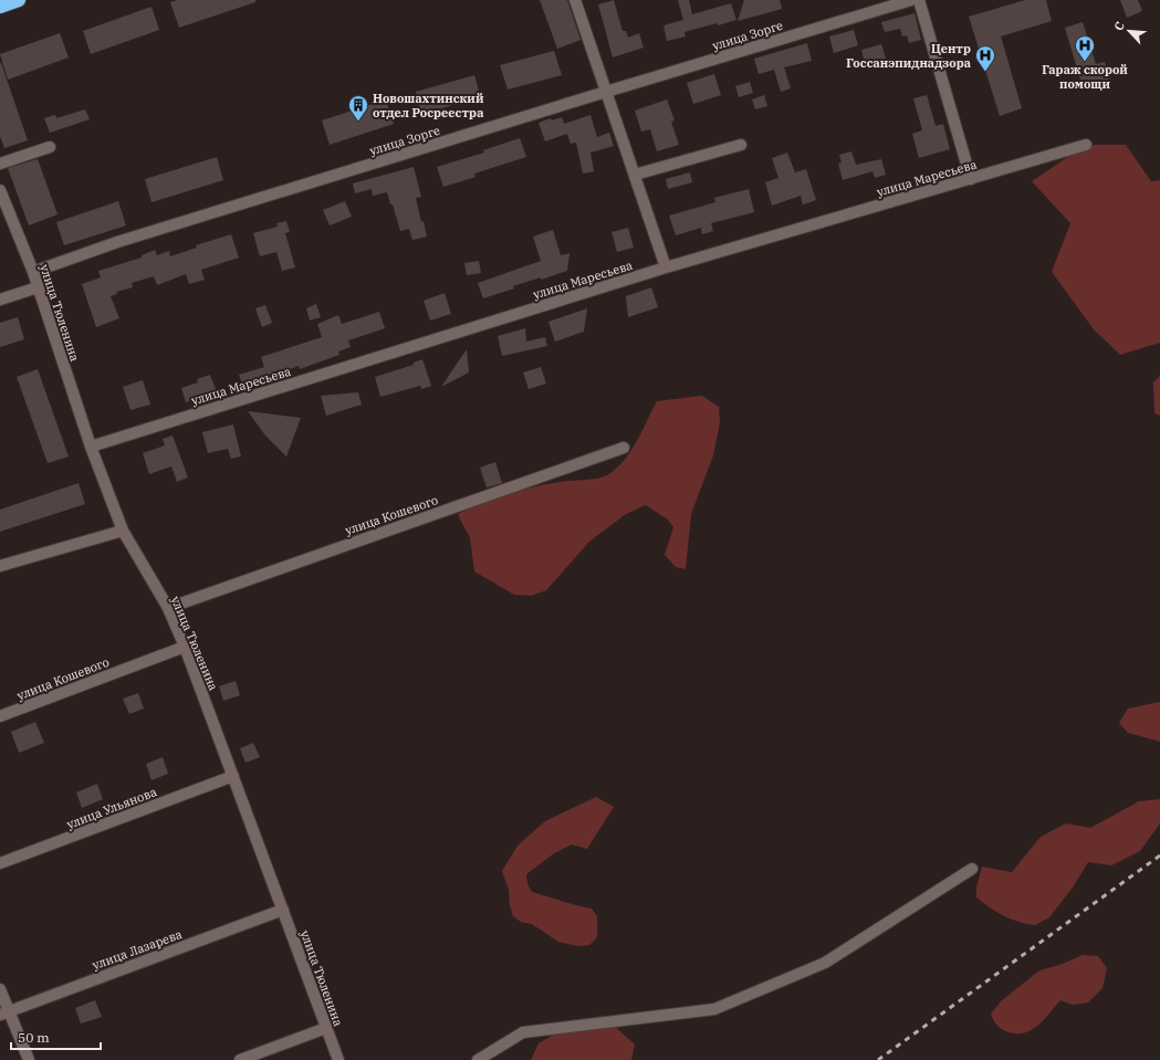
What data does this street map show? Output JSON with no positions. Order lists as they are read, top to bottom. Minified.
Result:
{"streets":{"street":["улица Зорге","улица Маресьева","улица Тюленина","улица Кошевого","улица Ульянова","улица Лазарева"]},"crossings":[["улица Зорге","улица Тюленина"],["улица Маресьева","улица Тюленина"],["улица Тюленина","улица Кошевого"],["улица Тюленина","улица Ульянова"],["улица Тюленина","улица Лазарева"]],"places":{"hospital":["Гараж скорой помощи","Центр Госсанэпиднадзора"],"building":["Новошахтинский отдел Росреестра"]},"scale_bar":"50 m","north":"top left"}
